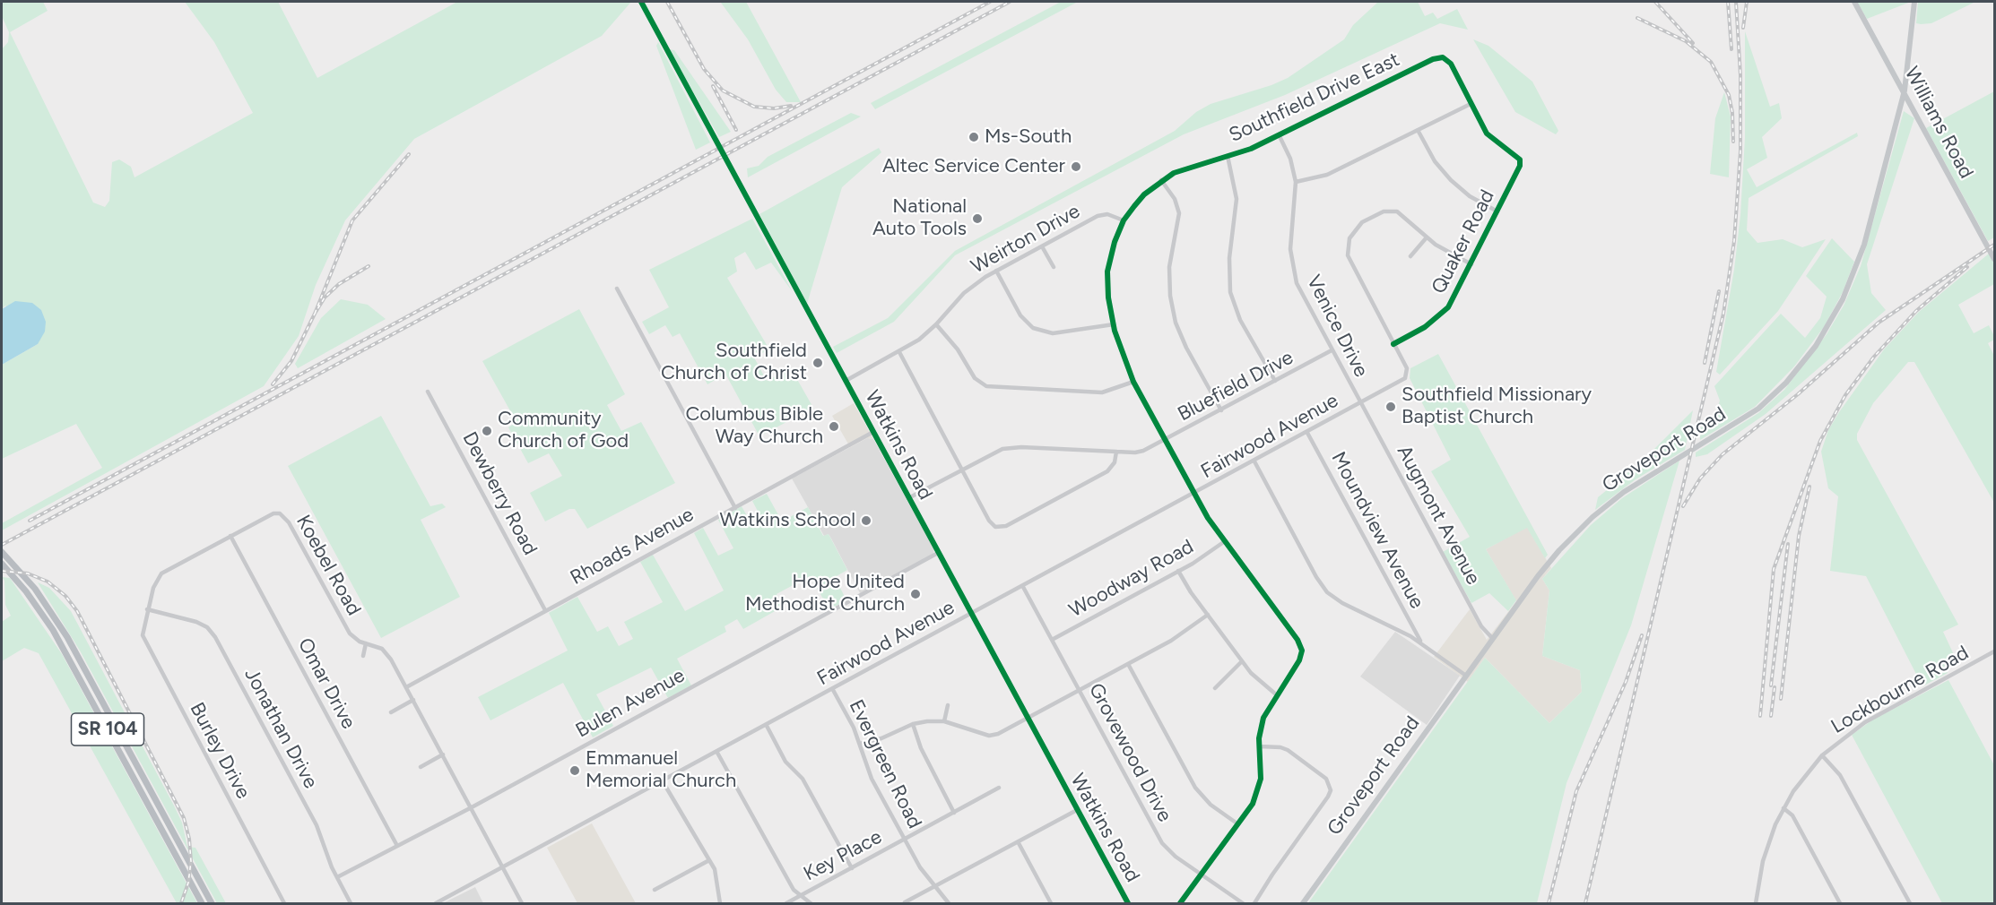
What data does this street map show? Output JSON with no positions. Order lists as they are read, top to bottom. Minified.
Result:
{"streets":{"highway":["SR 104"],"main road":["Williams Road","Groveport Road"],"street":["Southfield Drive East","Weirton Drive","Quaker Road","Venice Drive","Bluefield Drive","Fairwood Avenue","Watkins Road","Dewberry Road","Augmont Avenue","Moundview Avenue","Rhoads Avenue","Koebel Road","Woodway Road","Omar Drive","Lockbourne Road","Bulen Avenue","Jonathan Drive","Burley Drive","Grovewood Drive","Evergreen Road","Key Place"]},"crossings":[["Southfield Drive East","Weirton Drive"],["Southfield Drive East","Quaker Road"],["Southfield Drive East","Venice Drive"],["Southfield Drive East","Bluefield Drive"],["Southfield Drive East","Fairwood Avenue"],["Southfield Drive East","Woodway Road"],["Williams Road","Groveport Road"],["Weirton Drive","Watkins Road"],["Quaker Road","Fairwood Avenue"],["Venice Drive","Bluefield Drive"],["Venice Drive","Fairwood Avenue"],["Venice Drive","Augmont Avenue"],["Bluefield Drive","Watkins Road"],["Fairwood Avenue","Watkins Road"],["Fairwood Avenue","Augmont Avenue"],["Fairwood Avenue","Moundview Avenue"],["Fairwood Avenue","Koebel Road"],["Fairwood Avenue","Grovewood Drive"],["Fairwood Avenue","Evergreen Road"],["Watkins Road","Rhoads Avenue"],["Watkins Road","Bulen Avenue"],["Groveport Road","Augmont Avenue"],["Dewberry Road","Rhoads Avenue"],["Rhoads Avenue","Koebel Road"],["Koebel Road","Bulen Avenue"],["Koebel Road","Burley Drive"],["Woodway Road","Grovewood Drive"],["Omar Drive","Bulen Avenue"],["Omar Drive","Burley Drive"],["Bulen Avenue","Jonathan Drive"],["Jonathan Drive","Burley Drive"],["Evergreen Road","Key Place"]],"places":["Ms-South","Altec Service Center","National Auto Tools","Southfield Church of Christ","Southfield Missionary Baptist Church","Columbus Bible Way Church","Community Church of God","Watkins School","Hope United Methodist Church","Emmanuel Memorial Church"]}
